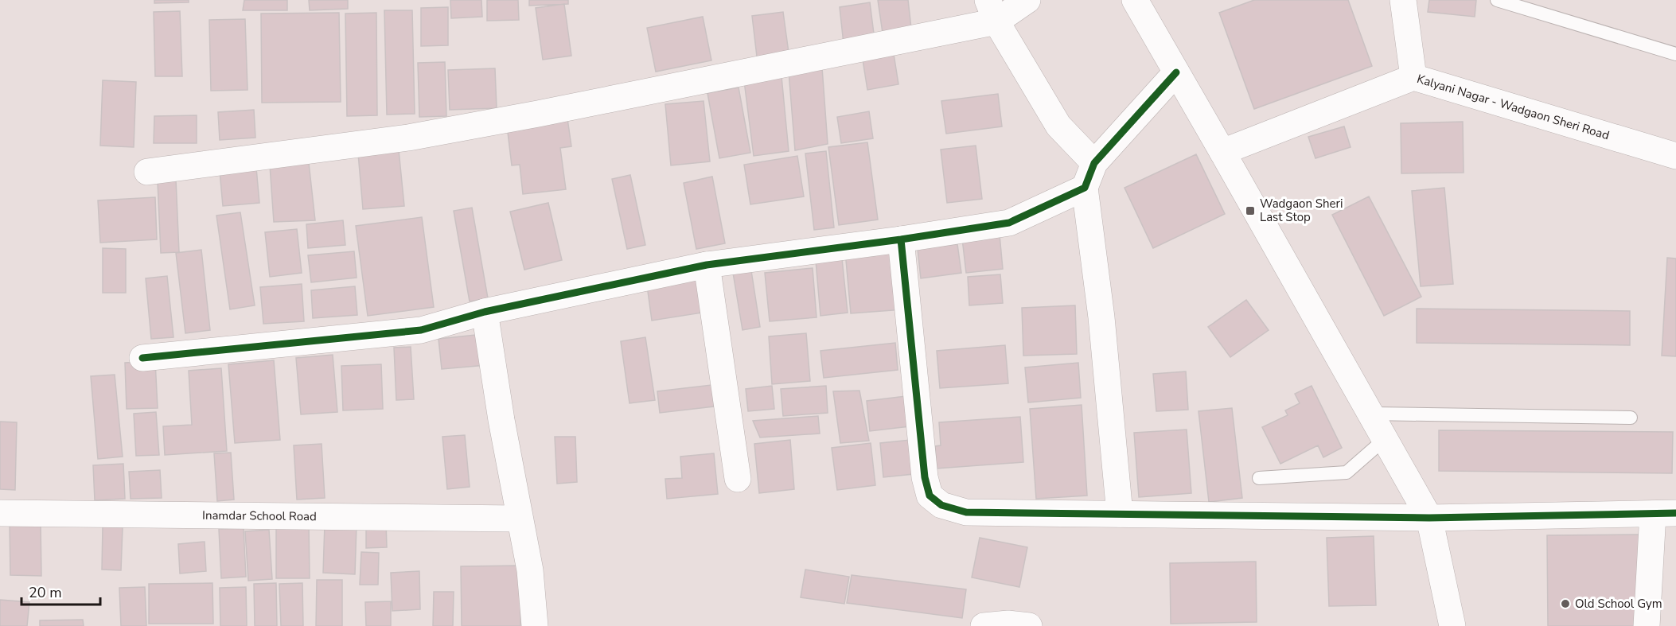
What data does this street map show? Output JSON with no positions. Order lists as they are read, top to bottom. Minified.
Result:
{"streets":{"street":["Kalyani Nagar - Wadgaon Sheri Road","Inamdar School Road"]},"places":{"transit":["Wadgaon Sheri Last Stop"],"other":["Old School Gym"]},"scale_bar":"20 m"}
